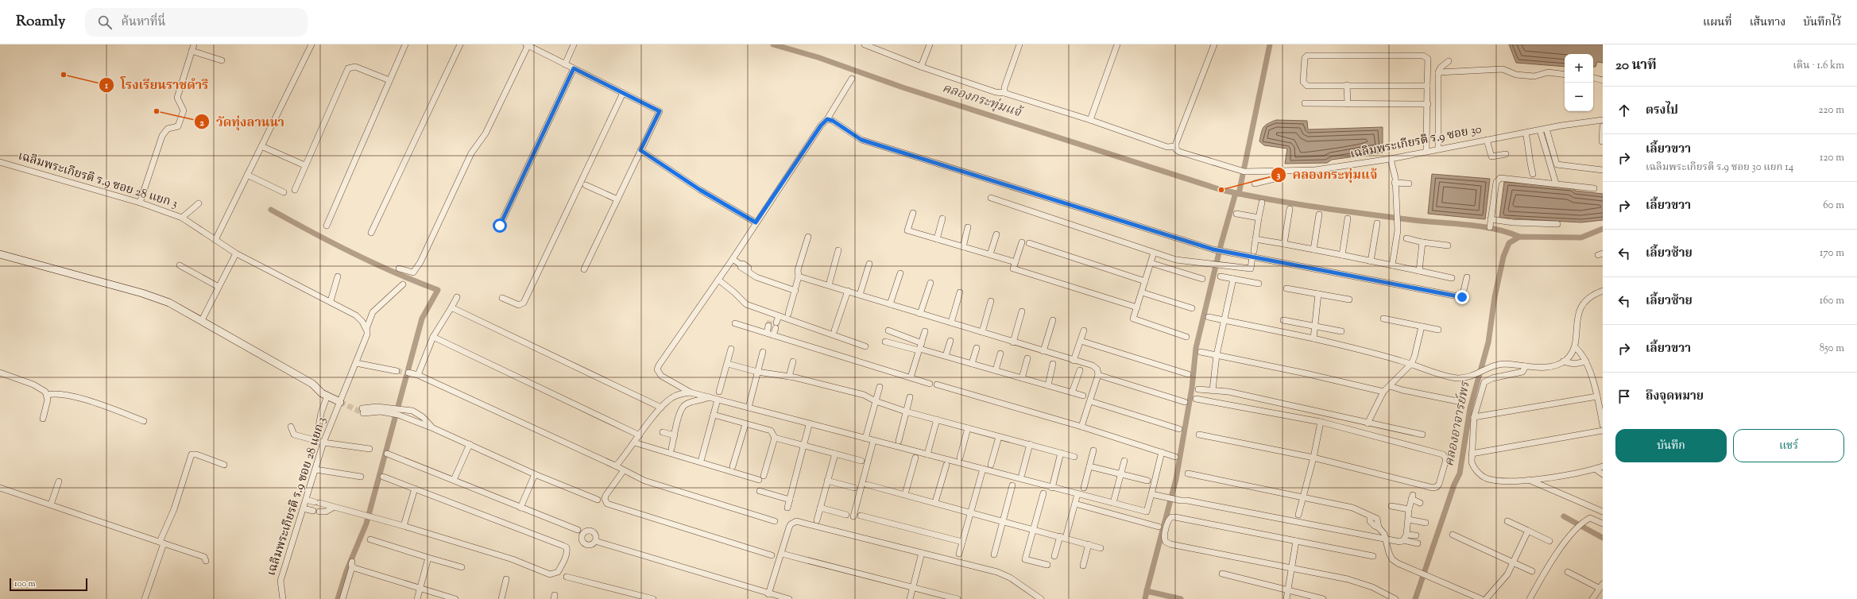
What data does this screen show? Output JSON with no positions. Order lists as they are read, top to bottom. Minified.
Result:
{"streets":{"street":["เฉลิมพระเกียรติ ร.9 ซอย 30","เฉลิมพระเกียรติ ร.9 ซอย 28 แยก 3"]},"water":["คลองกระทุ่มแจ้","คลองอาจารย์พร"],"places":["โรงเรียนราชดำริ","วัดทุ่งลานนา","คลองกระทุ่มแจ้"],"scale_bar":"100 m","page":{"header":"Roamly","search":"ค้นหาที่นี่","nav":["แผนที่","เส้นทาง","บันทึกไว้"],"heading":["20 นาที","เดิน · 1.6 km"],"map_buttons":["+","−"],"list":[["ตรงไป","220 m"],["เลี้ยวขวา","เฉลิมพระเกียรติ ร.9 ซอย 30 แยก 14","120 m"],["เลี้ยวขวา","60 m"],["เลี้ยวซ้าย","170 m"],["เลี้ยวซ้าย","160 m"],["เลี้ยวขวา","850 m"],"ถึงจุดหมาย"],"buttons":["บันทึก","แชร์"],"scale":"100 m"}}
